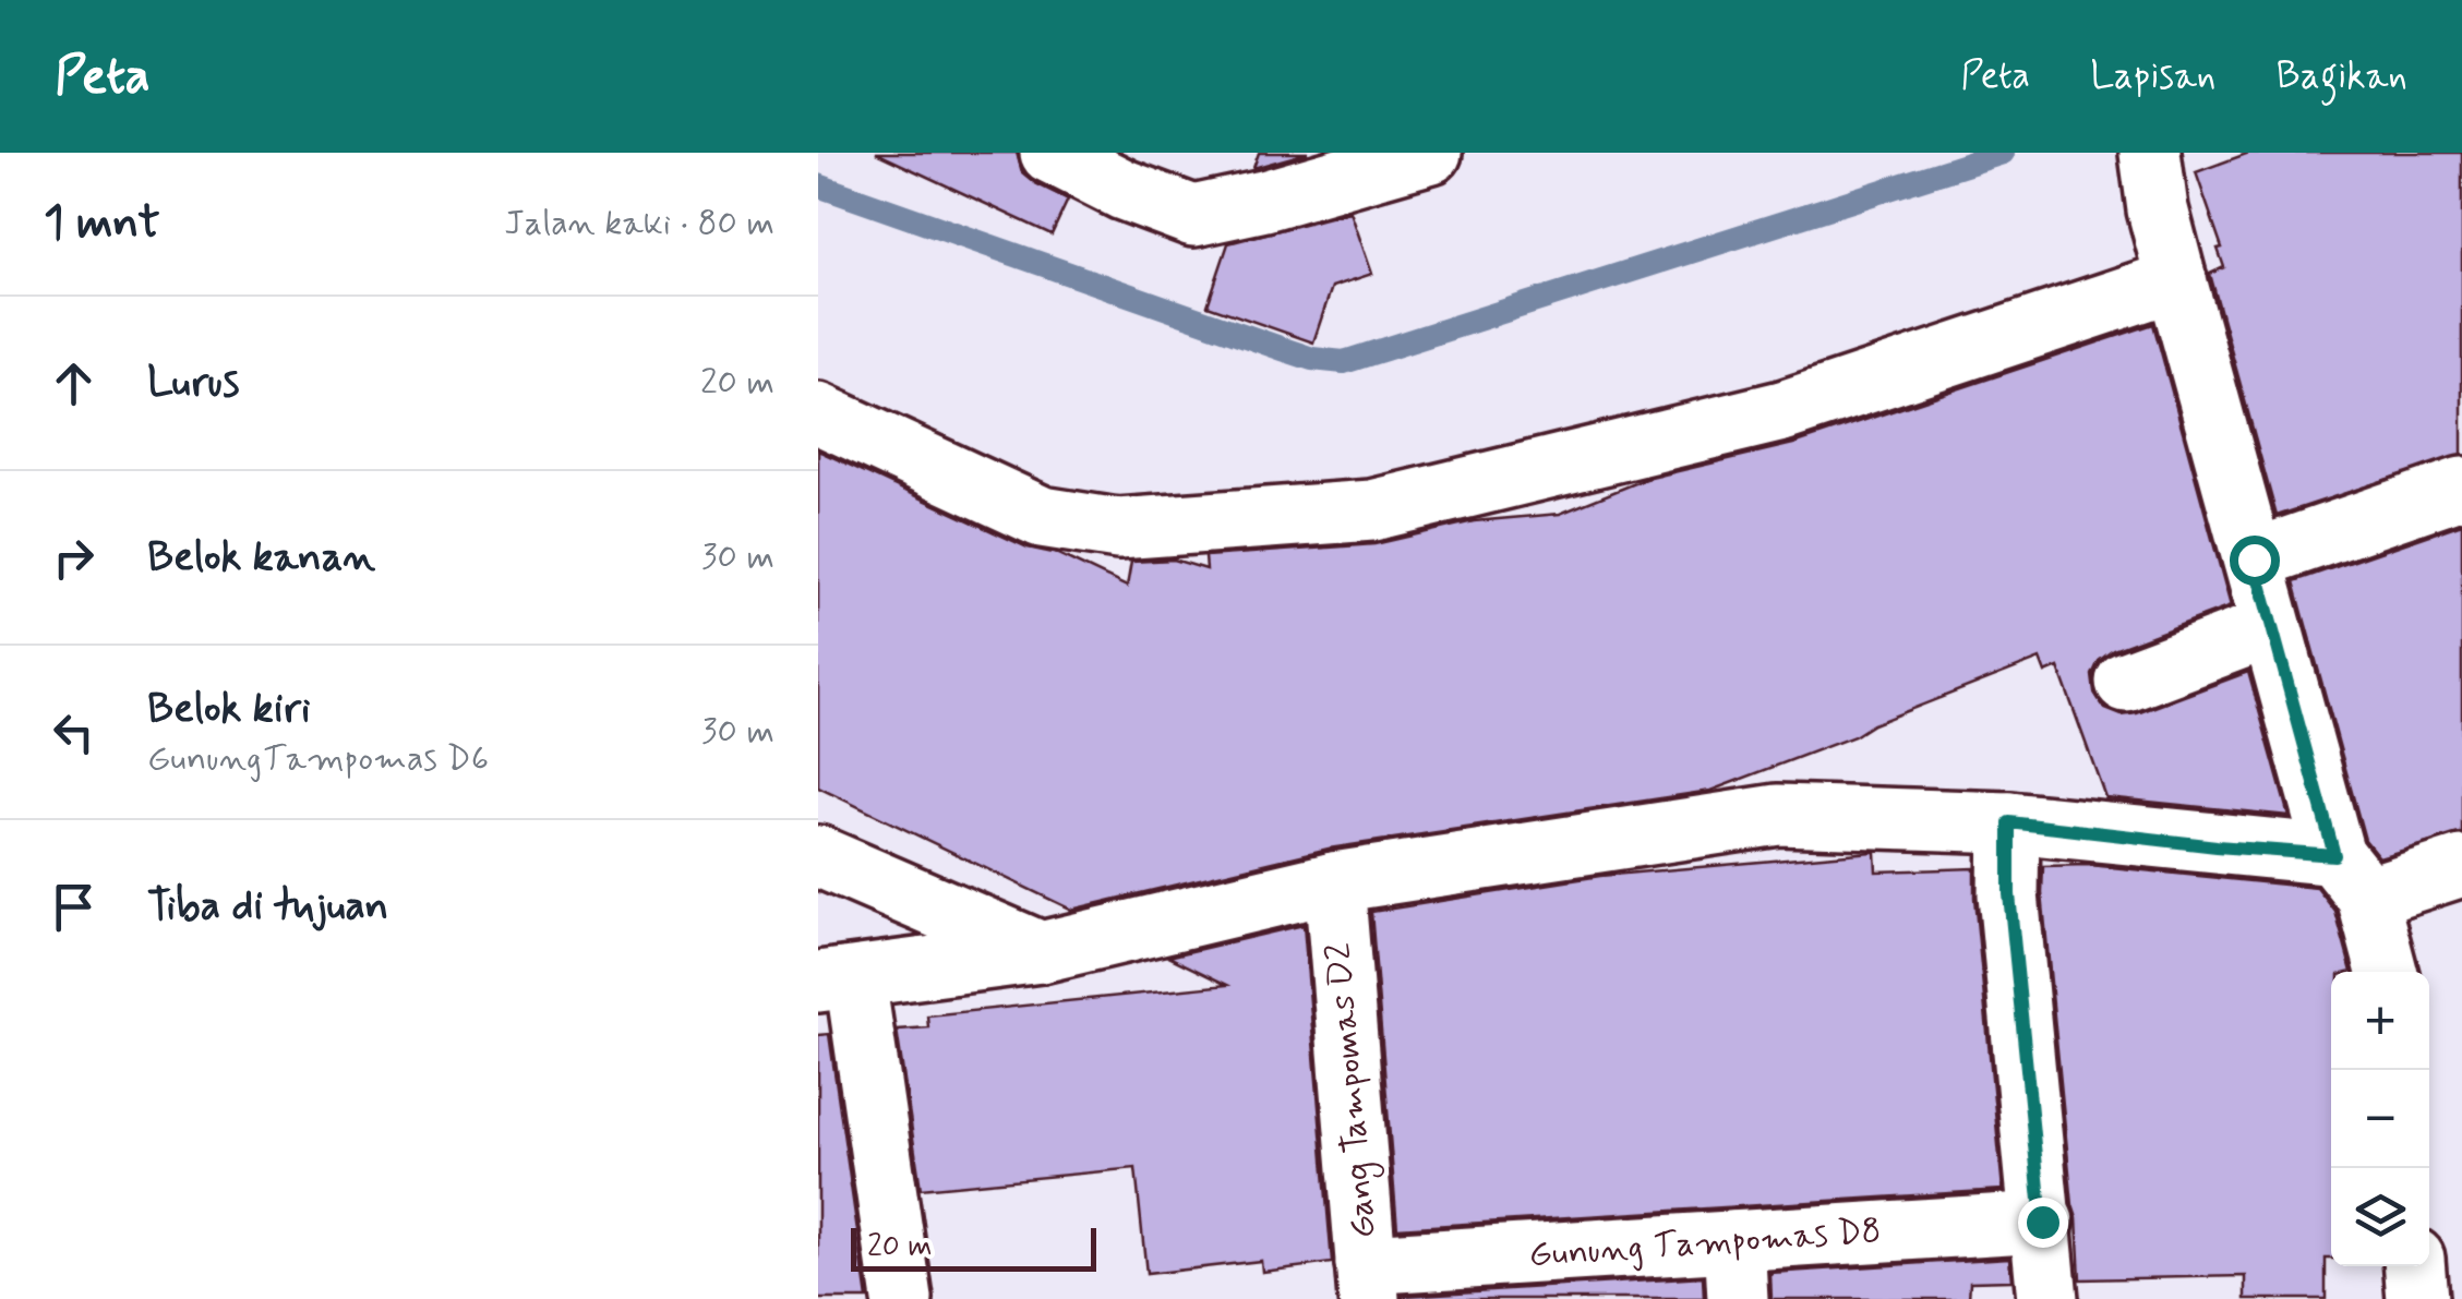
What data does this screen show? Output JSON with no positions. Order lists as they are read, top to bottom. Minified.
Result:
{"streets":{"street":["Gang Tampomas D2","Gunung Tampomas D8"]},"crossings":[["Gang Tampomas D2","Gunung Tampomas D8"]],"scale_bar":"20 m","page":{"header":"Peta","nav":["Peta","Lapisan","Bagikan"],"heading":["1 mnt","Jalan kaki · 80 m"],"list":[["Lurus","20 m"],["Belok kanan","30 m"],["Belok kiri","GunungTampomas D6","30 m"],"Tiba di tujuan"],"map_buttons":["+","−"],"scale":"20 m"}}
